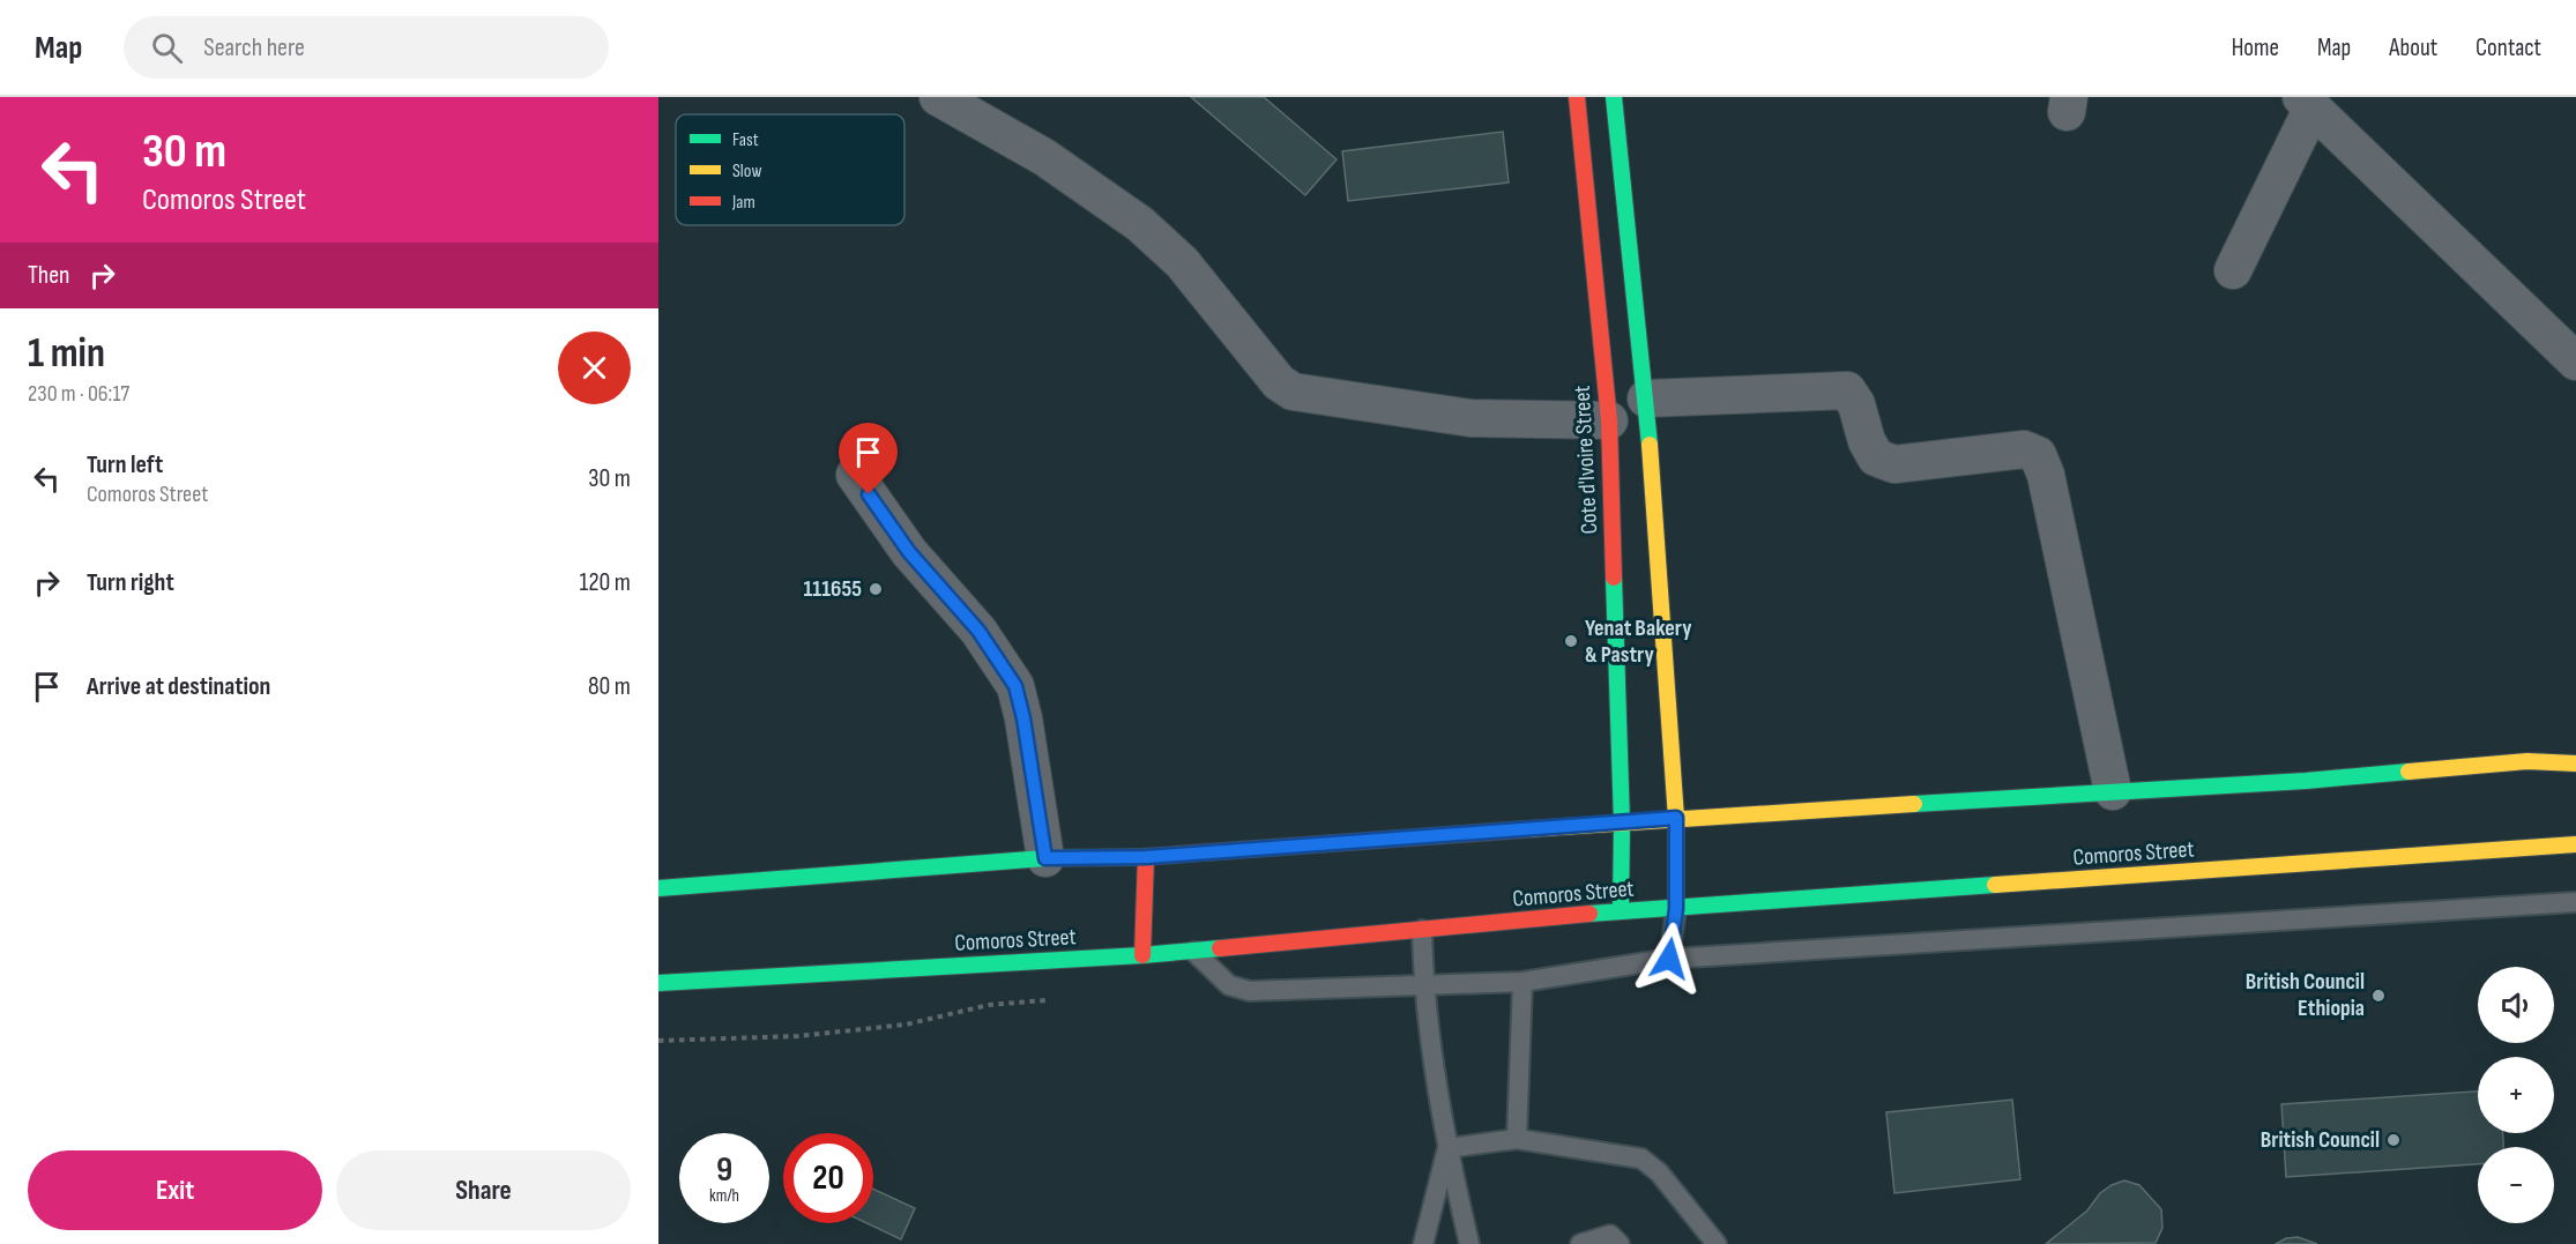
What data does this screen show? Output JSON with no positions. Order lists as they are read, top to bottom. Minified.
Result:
{"streets":{"main road":["Cote d'Ivoire Street","Comoros Street"]},"crossings":[["Cote d'Ivoire Street","Comoros Street"]],"places":["111655","Yenat Bakery & Pastry","British Council Ethiopia","British Council"],"legend":["Fast","Slow","Jam"],"page":{"header":"Map","search":"Search here","nav":["Home","Map","About","Contact"],"turn":["30 m","Comoros Street"],"then":"Then","heading":["1 min","230 m · 06:17"],"list":[{"name":"Turn left","note":"Comoros Street","value":"30 m"},{"name":"Turn right","value":"120 m"},{"name":"Arrive at destination","value":"80 m"}],"map_buttons":["+","−"],"speed":"9 km/h","limit":"20","buttons":["Exit","Share"]}}
